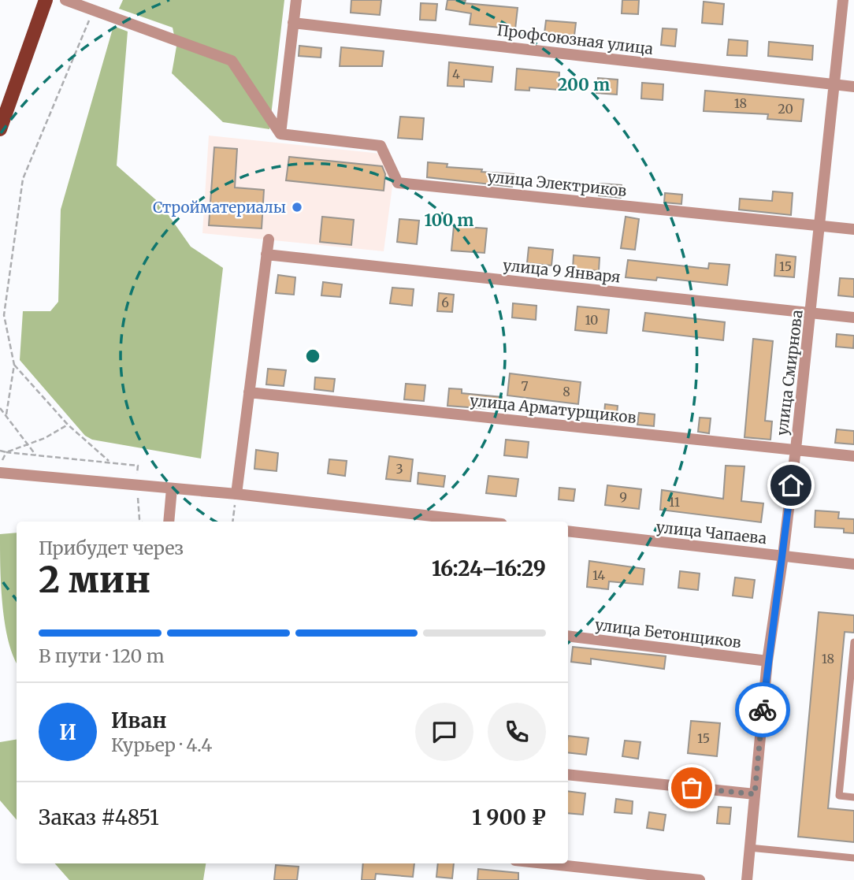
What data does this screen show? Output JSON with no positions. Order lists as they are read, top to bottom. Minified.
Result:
{"streets":{"street":["Профсоюзная улица","улица Электриков","улица 9 Января","улица Смирнова","улица Арматурщиков","улица Чапаева","улица Бетонщиков"]},"crossings":[["Профсоюзная улица","улица Смирнова"],["улица Электриков","улица Смирнова"],["улица 9 Января","улица Смирнова"],["улица Смирнова","улица Арматурщиков"],["улица Смирнова","улица Чапаева"],["улица Смирнова","улица Бетонщиков"]],"places":["Стройматериалы"],"house_numbers":["4","18","20","15","6","10","7","8","3","9","11","14","18","15"],"page":{"heading":["2 мин","Прибудет через","16:24–16:29"],"panel":["Иван","Курьер · 4.4","Заказ #4851","1 900 ₽"],"bar":"В пути · 120 m","round":"И"},"rings":["200 m","100 m"]}
